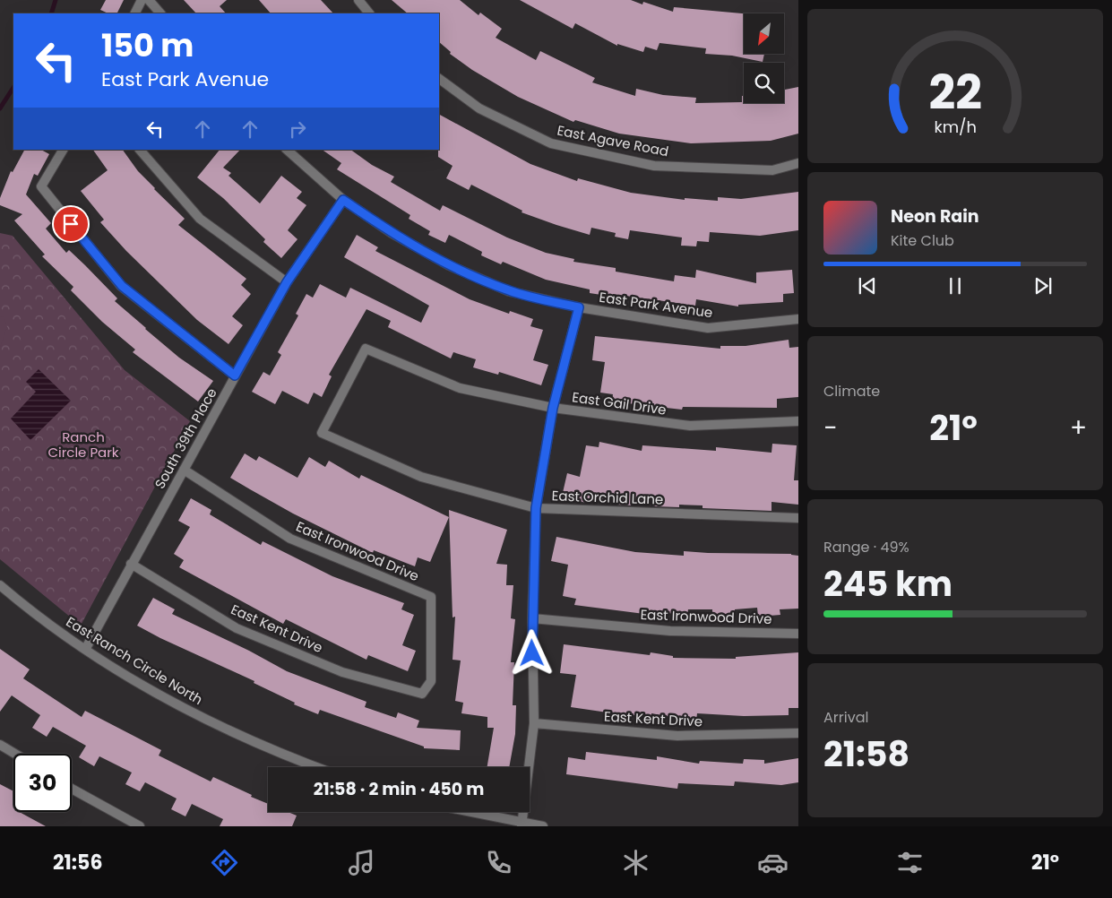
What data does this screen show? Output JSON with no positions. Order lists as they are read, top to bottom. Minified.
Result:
{"streets":{"street":["East Agave Road","East Park Avenue","East Gail Drive","South 39th Place","East Orchid Lane","East Ironwood Drive","East Kent Drive","East Ranch Circle North"]},"crossings":[["East Park Avenue","South 39th Place"],["East Gail Drive","East Orchid Lane"],["South 39th Place","East Ironwood Drive"],["South 39th Place","East Kent Drive"],["South 39th Place","East Ranch Circle North"],["East Ironwood Drive","East Kent Drive"]],"parks":["Ranch Circle Park"],"north":"bottom left","page":{"turn":["150 m","East Park Avenue"],"song":["Neon Rain","Kite Club"],"tile":["Climate",["Range · 49%","245 km"],["Arrival","21:58"]],"heat":["−","21°","+"],"limit":"30","trip":"21:58 · 2 min · 450 m","tabs":["21:56","21°"],"gauge":["22","km/h"]}}
